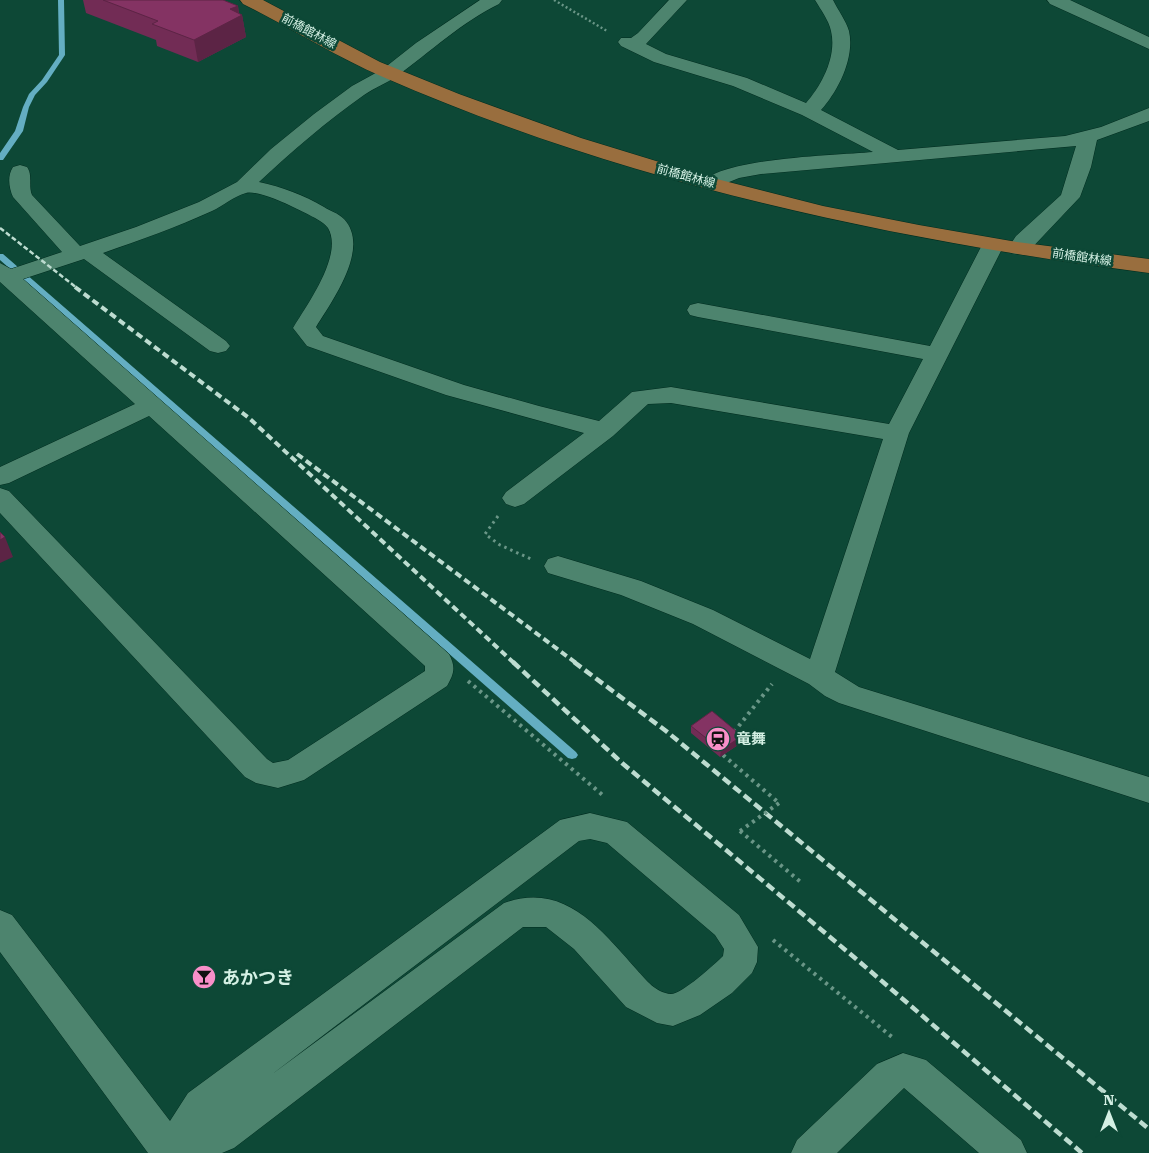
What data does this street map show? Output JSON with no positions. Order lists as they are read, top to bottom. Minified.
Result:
{"streets":{"main road":["前橋館林線"]},"places":{"station":["竜舞"],"bar":["あかつき"]},"north":"top"}
